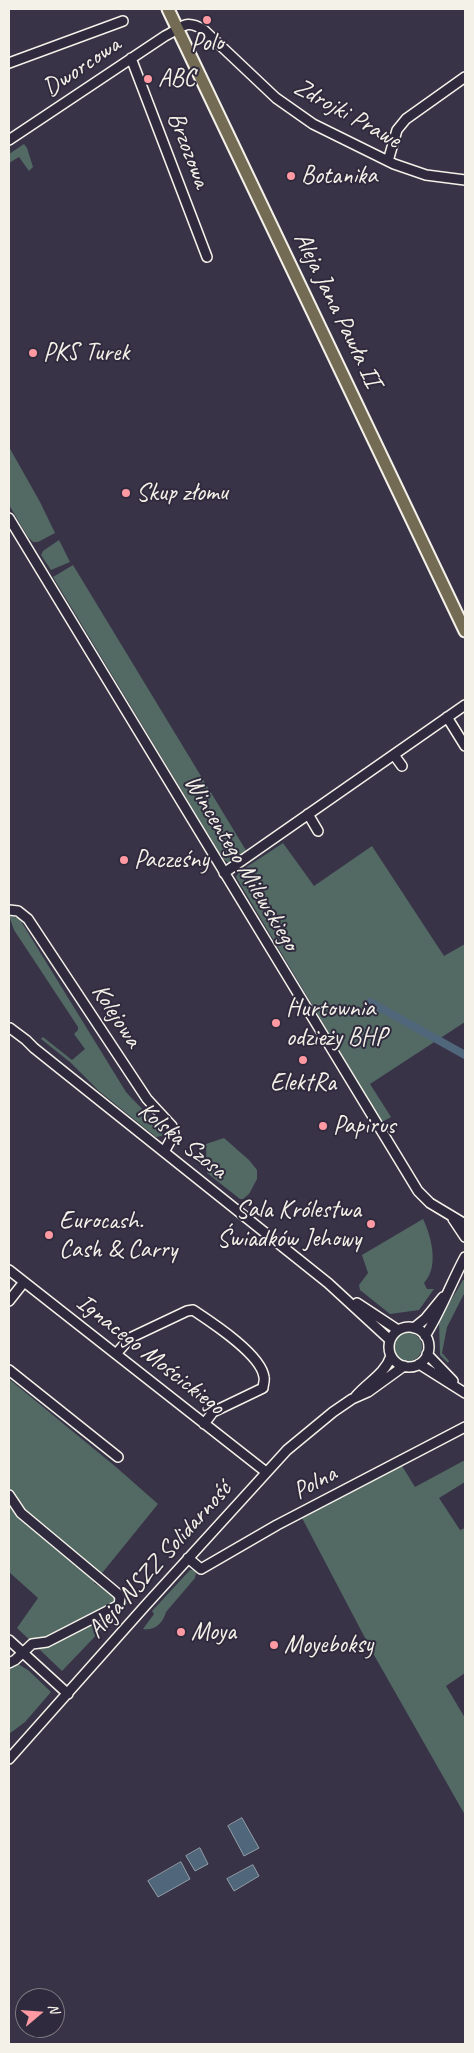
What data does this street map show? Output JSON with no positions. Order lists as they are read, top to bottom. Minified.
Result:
{"streets":{"main road":["Aleja Jana Pawła II"],"street":["Dworcowa","Zdrojki Prawe","Brzozowa","Wincentego Milewskiego","Kolejowa","Kolska Szosa","Ignacego Mościckiego","Polna","Aleja NSZZ Solidarność"]},"crossings":[["Dworcowa","Zdrojki Prawe"],["Dworcowa","Brzozowa"],["Dworcowa","Aleja Jana Pawła II"],["Zdrojki Prawe","Aleja Jana Pawła II"],["Kolejowa","Kolska Szosa"],["Kolska Szosa","Aleja NSZZ Solidarność"],["Ignacego Mościckiego","Aleja NSZZ Solidarność"],["Polna","Aleja NSZZ Solidarność"]],"places":["Polo","ABC","Botanika","PKS Turek","Skup złomu","Pacześny","Hurtownia odzieży BHP","ElektRa","Papirus","Sala Królestwa Świadków Jehowy","Eurocash. Cash & Carry","Moya","Moyeboksy"],"north":"right"}
